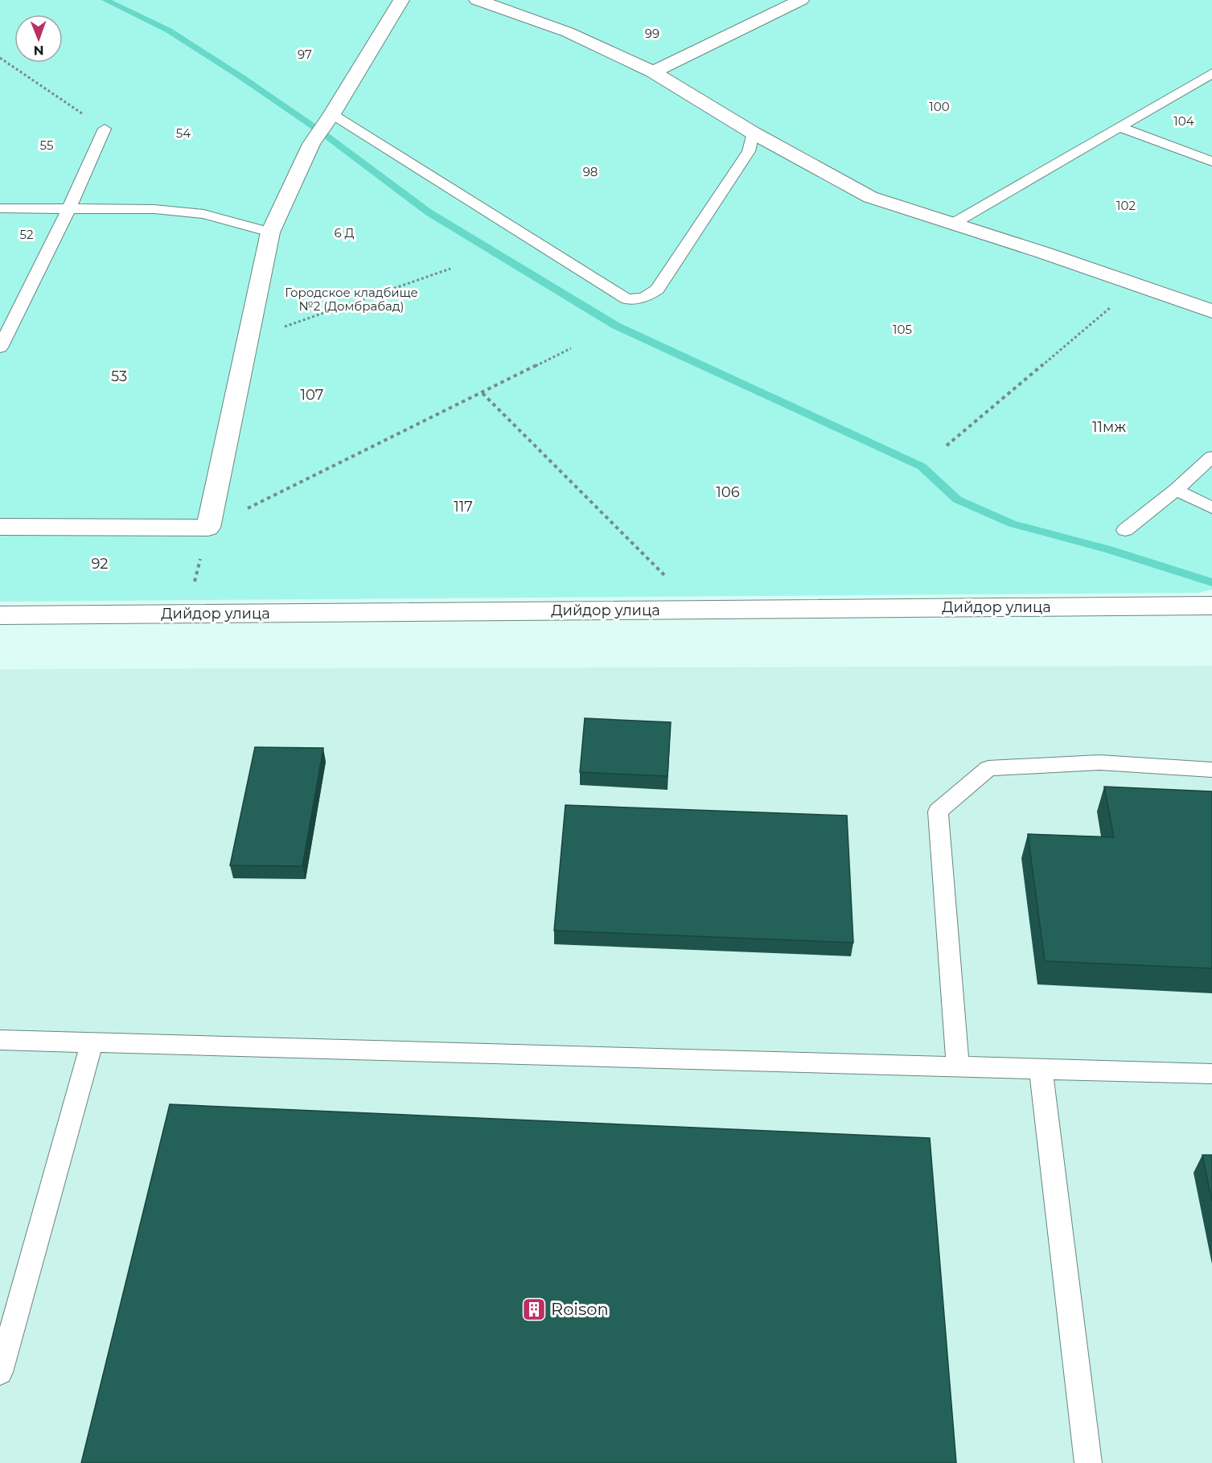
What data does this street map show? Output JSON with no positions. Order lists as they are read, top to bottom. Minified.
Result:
{"streets":{"street":["Дийдор улица"]},"parks":["99","97","100","104","54","55","98","102","6 Д","52","Городское кладбище №2 (Домбрабад)","105","53","107","11мж","106","117","92"],"places":{"building":["Roison"]},"north":"bottom"}
